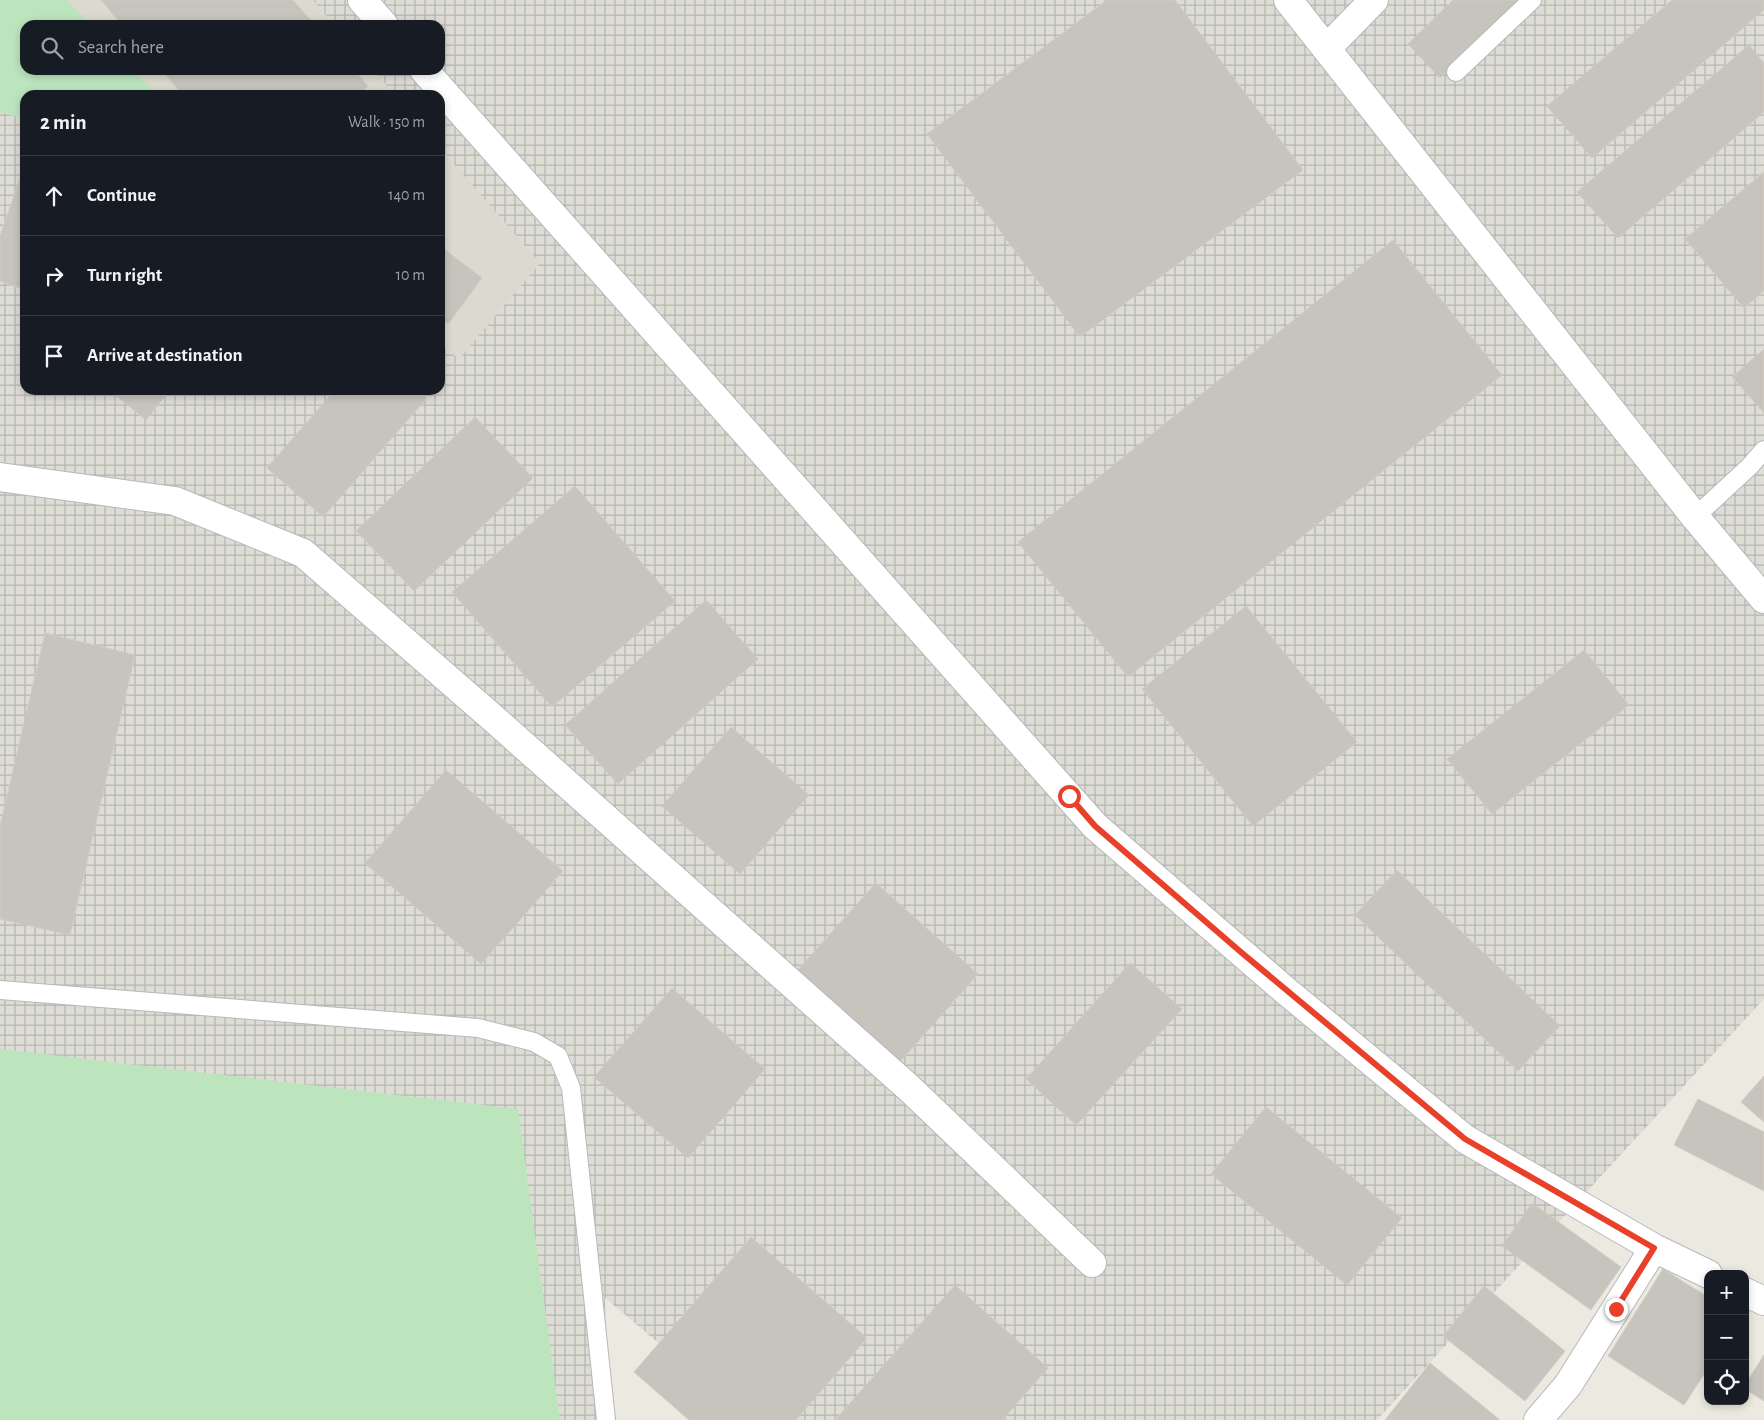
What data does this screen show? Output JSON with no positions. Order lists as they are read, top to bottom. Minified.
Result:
{"page":{"search":"Search here","heading":["2 min","Walk · 150 m"],"list":[["Continue","140 m"],["Turn right","10 m"],"Arrive at destination"],"map_buttons":["+","−"]}}
